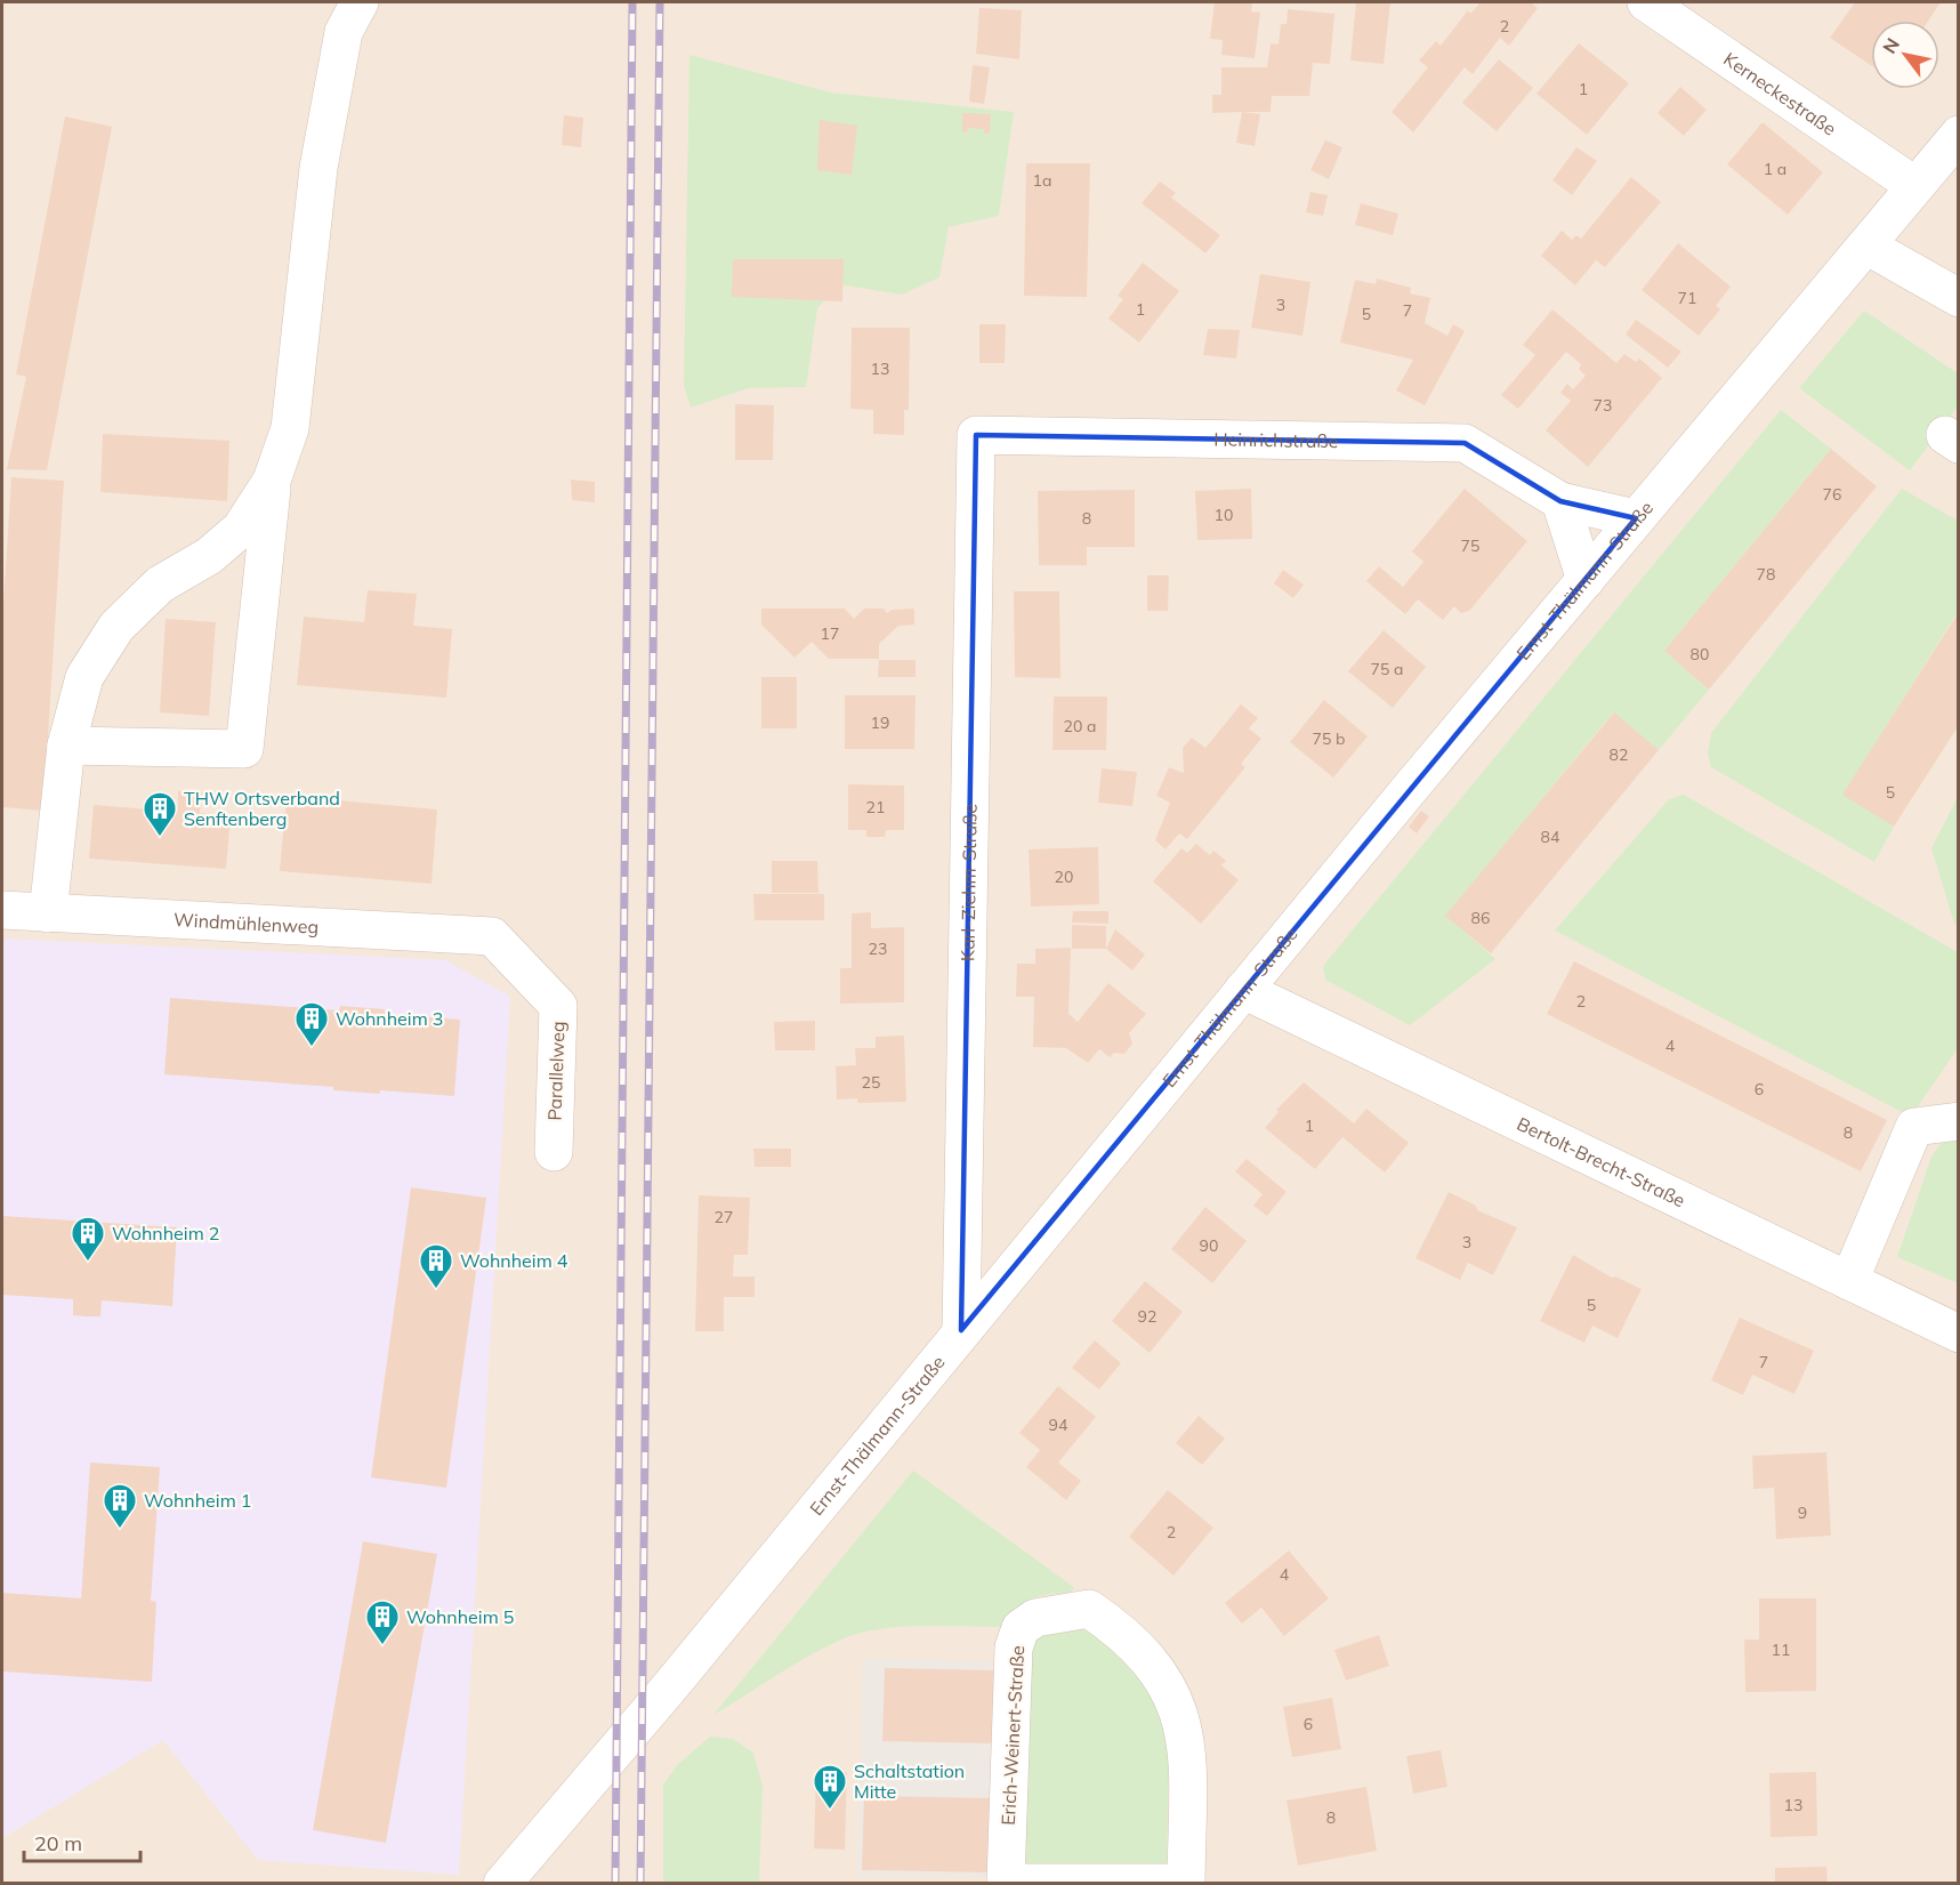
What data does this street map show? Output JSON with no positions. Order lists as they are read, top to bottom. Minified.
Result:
{"streets":{"street":["Kerneckestraße","Heinrichstraße","Ernst-Thälmann-Straße","Karl-Ziehm-Straße","Windmühlenweg","Parallelweg","Bertolt-Brecht-Straße","Erich-Weinert-Straße"]},"crossings":[["Kerneckestraße","Ernst-Thälmann-Straße"],["Heinrichstraße","Ernst-Thälmann-Straße"],["Heinrichstraße","Karl-Ziehm-Straße"],["Ernst-Thälmann-Straße","Karl-Ziehm-Straße"],["Ernst-Thälmann-Straße","Bertolt-Brecht-Straße"],["Windmühlenweg","Parallelweg"]],"places":{"building":["THW Ortsverband Senftenberg","Wohnheim 3","Wohnheim 2","Wohnheim 4","Wohnheim 1","Wohnheim 5","Schaltstation Mitte"]},"house_numbers":["2","1","1 a","1a","71","3","1","7","5","13","73","76","10","8","75","78","17","80","75 a","19","20 a","75 b","82","5","21","84","20","86","23","2","4","25","6","1","8","27","3","90","5","92","7","94","9","2","4","11","6","13","8"],"scale_bar":"20 m","north":"top left"}
